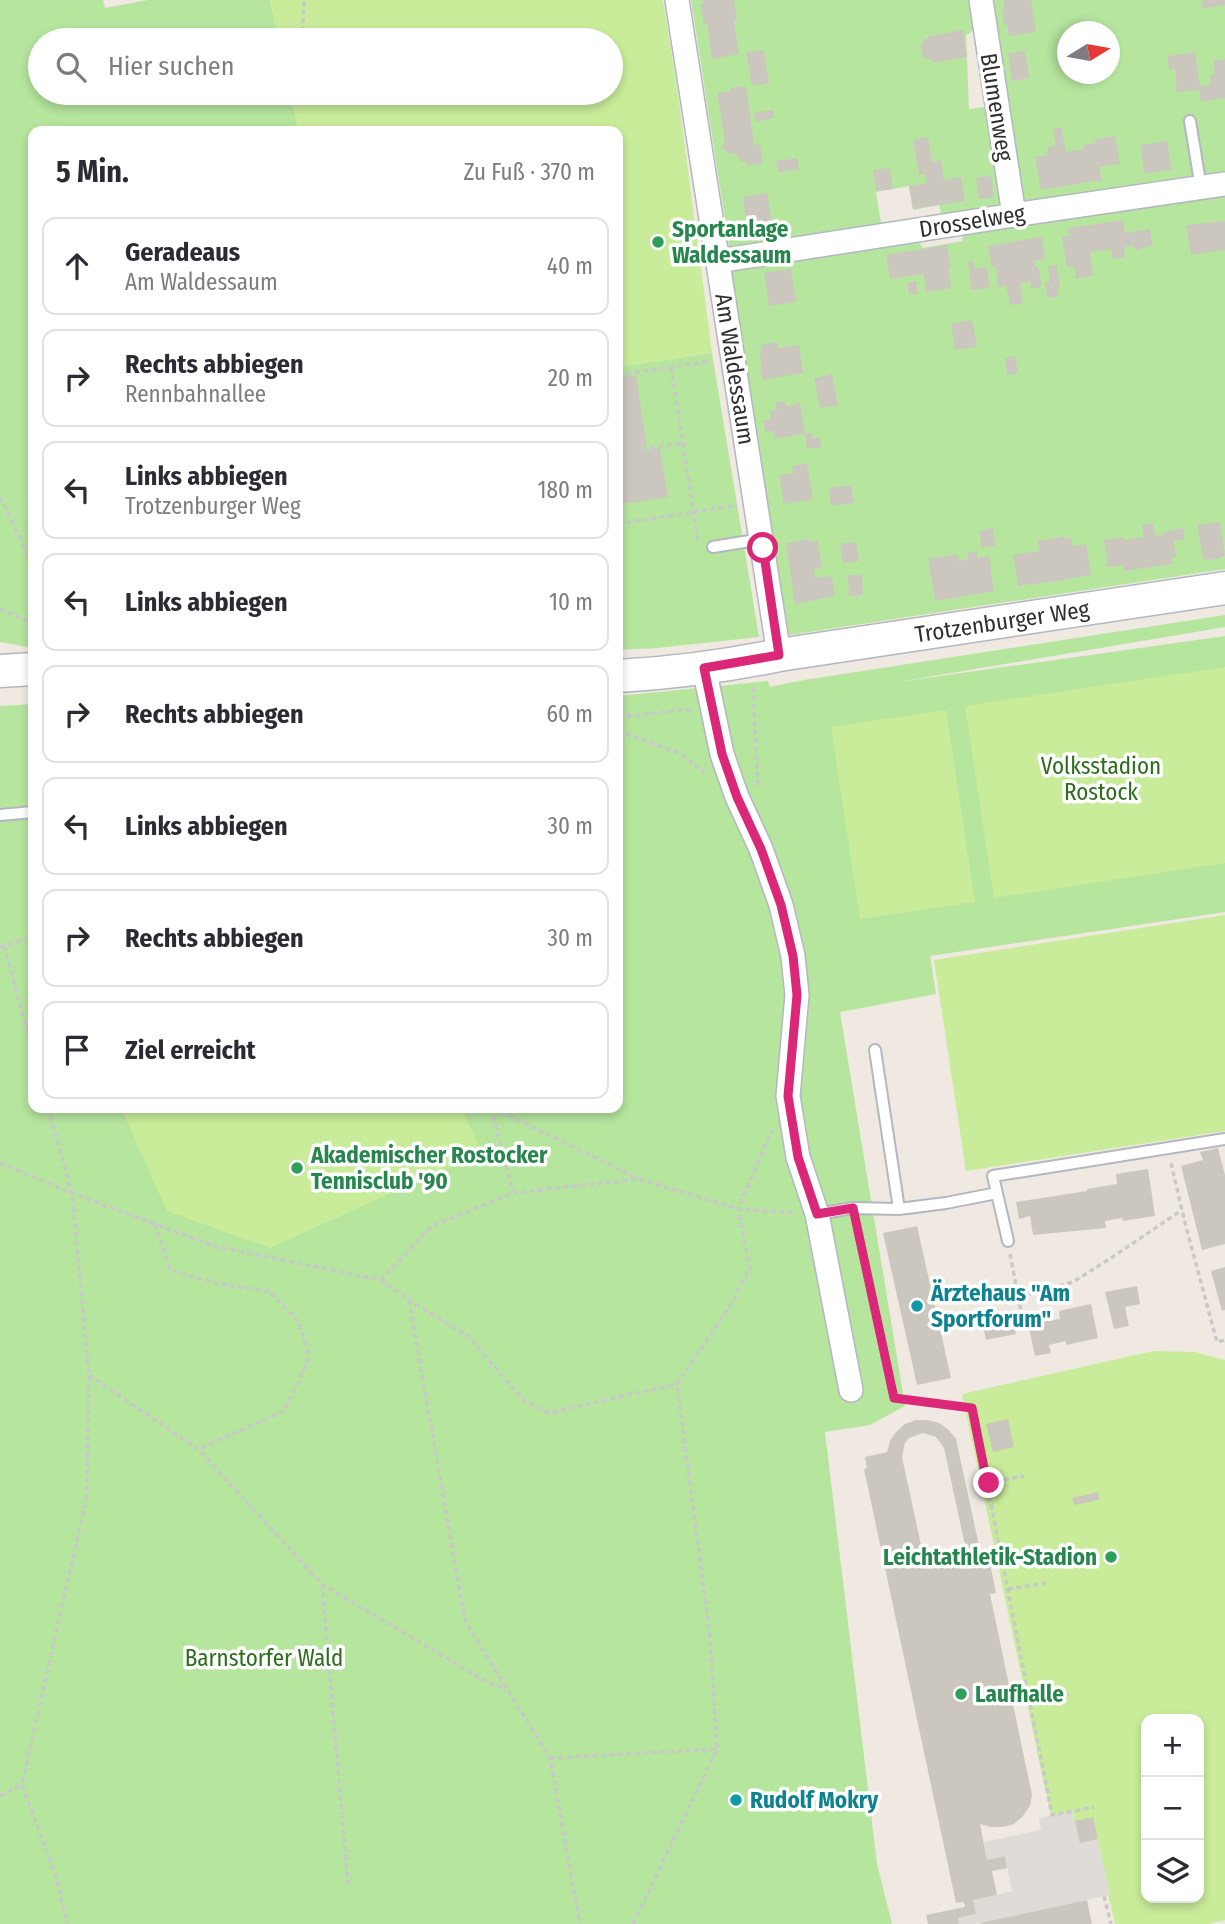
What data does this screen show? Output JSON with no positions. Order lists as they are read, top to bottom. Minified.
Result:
{"streets":{"street":["Blumenweg","Drosselweg","Am Waldessaum","Trotzenburger Weg"]},"crossings":[["Blumenweg","Drosselweg"],["Drosselweg","Am Waldessaum"],["Am Waldessaum","Trotzenburger Weg"]],"parks":["Volksstadion Rostock","Barnstorfer Wald"],"places":["Sportanlage Waldessaum","Akademischer Rostocker Tennisclub '90","Ärztehaus \"Am Sportforum\"","Leichtathletik-Stadion","Laufhalle","Rudolf Mokry"],"north":"right","page":{"search":"Hier suchen","heading":["5 Min.","Zu Fuß · 370 m"],"list":[["Geradeaus","Am Waldessaum","40 m"],["Rechts abbiegen","Rennbahnallee","20 m"],["Links abbiegen","Trotzenburger Weg","180 m"],["Links abbiegen","10 m"],["Rechts abbiegen","60 m"],["Links abbiegen","30 m"],["Rechts abbiegen","30 m"],"Ziel erreicht"],"map_buttons":["+","−"]}}
